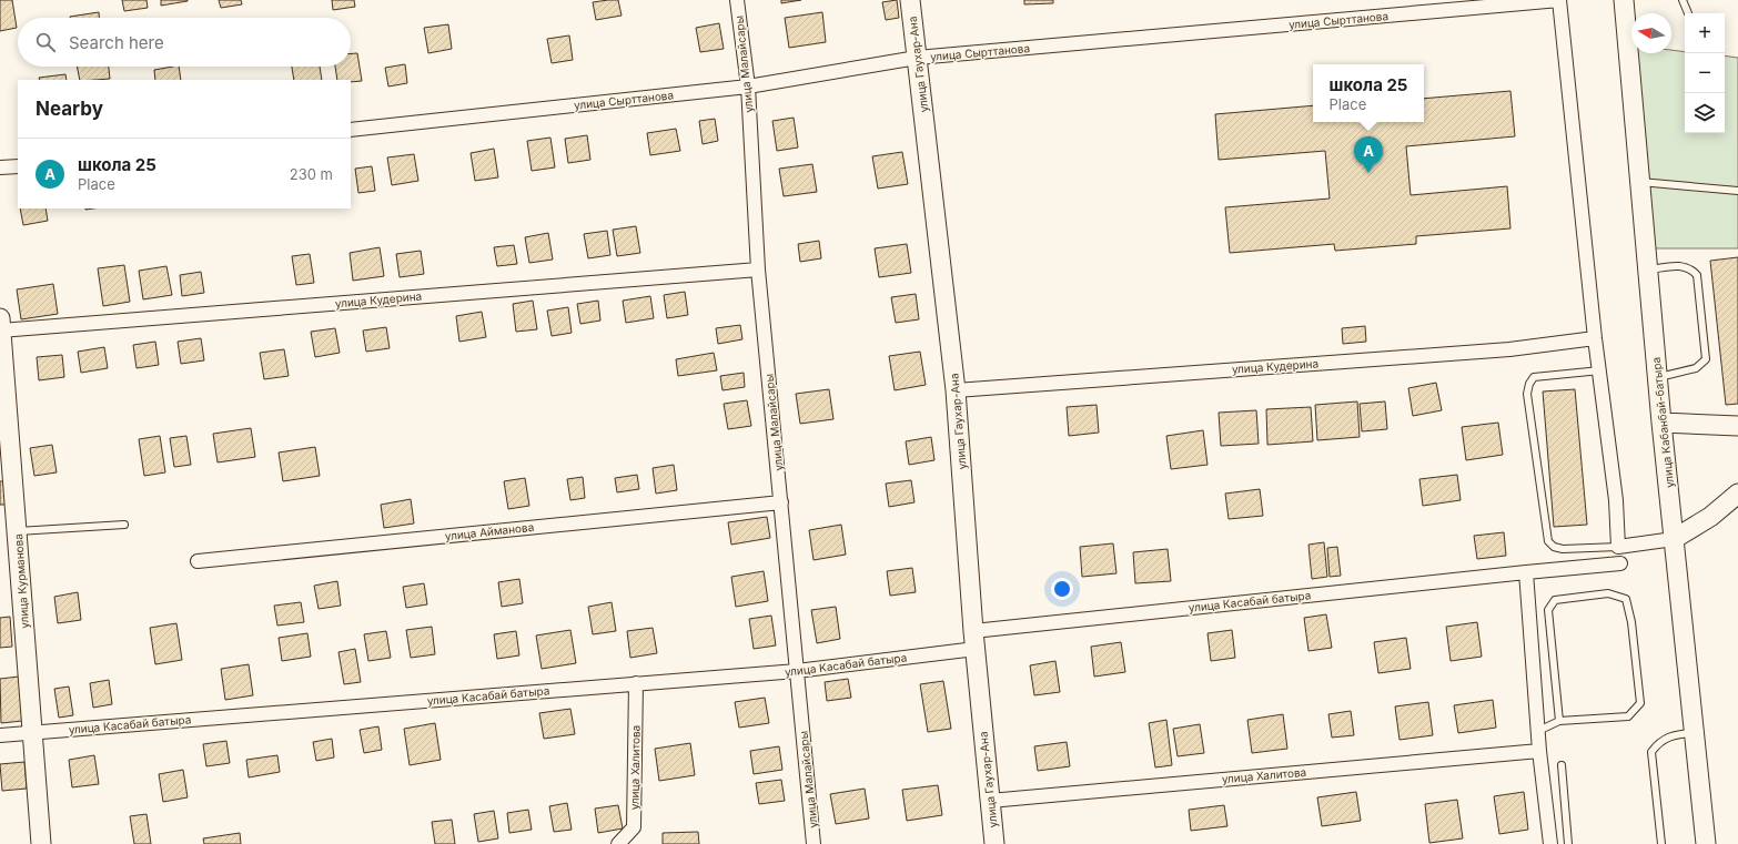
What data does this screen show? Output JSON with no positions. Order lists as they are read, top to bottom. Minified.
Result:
{"streets":{"street":["улица Сырттанова","улица Малайсары","улица Гаухар-Ана","улица Кудерина","улица Кабанбай-батыра","улица Айманова","улица Курманова","улица Касабай батыра","улица Халитова"]},"crossings":[["улица Сырттанова","улица Малайсары"],["улица Сырттанова","улица Гаухар-Ана"],["улица Малайсары","улица Кудерина"],["улица Малайсары","улица Айманова"],["улица Малайсары","улица Касабай батыра"],["улица Гаухар-Ана","улица Кудерина"],["улица Гаухар-Ана","улица Касабай батыра"],["улица Гаухар-Ана","улица Халитова"],["улица Кудерина","улица Курманова"],["улица Курманова","улица Касабай батыра"],["улица Касабай батыра","улица Халитова"]],"north":"left","page":{"map_buttons":["+","−"],"search":"Search here","popup":["школа 25","Place"],"heading":"Nearby","pins":"A","list":[{"mark":"A","name":"школа 25","note":"Place","value":"230 m"}]}}
